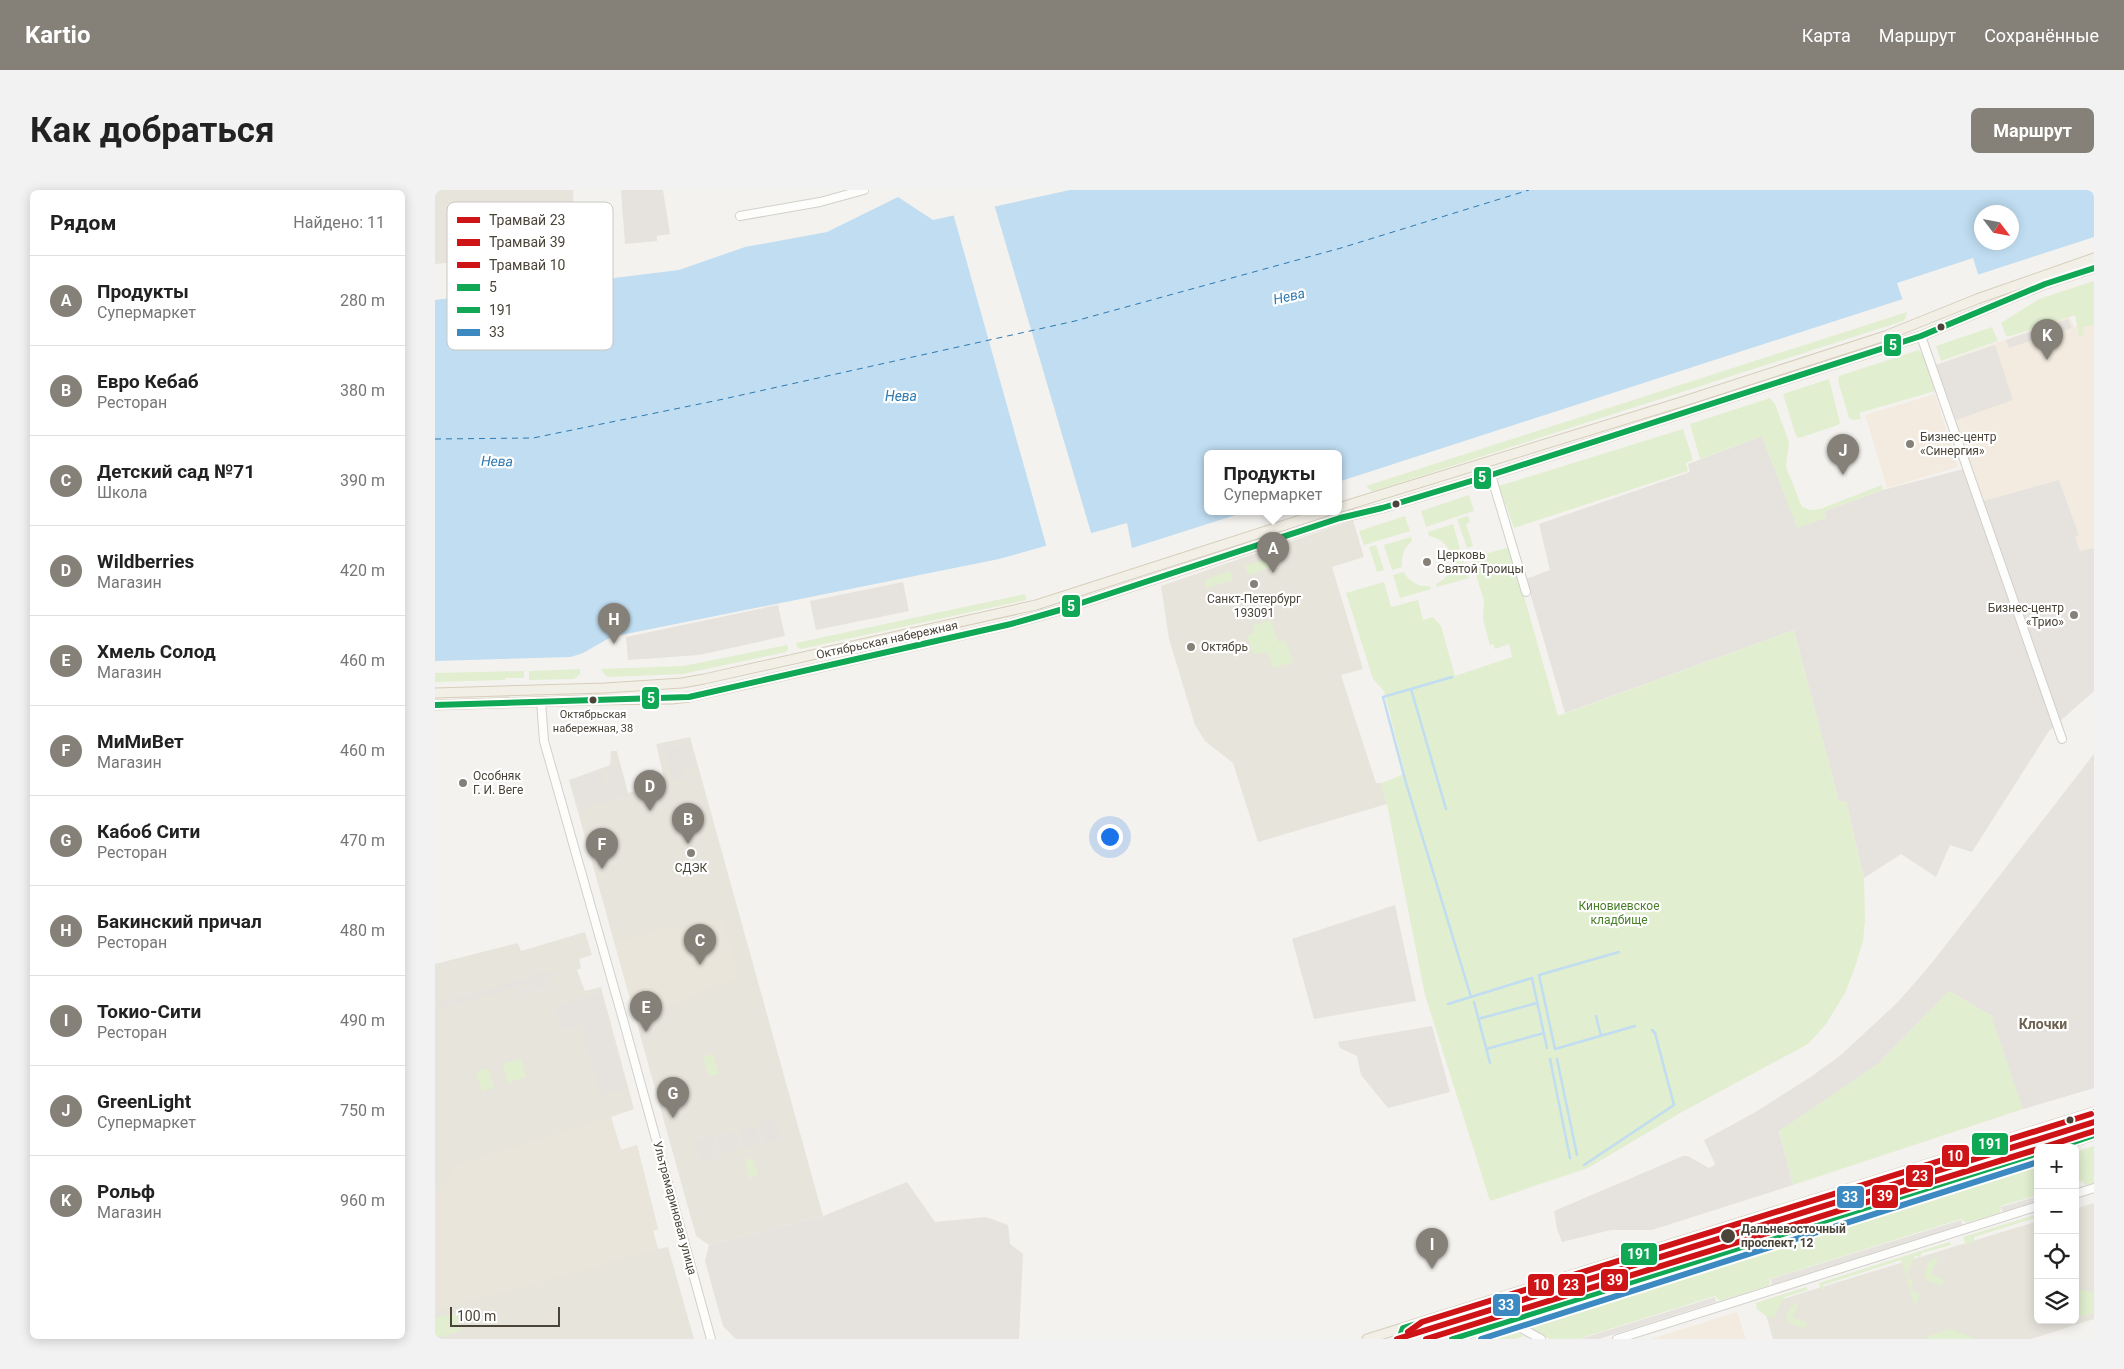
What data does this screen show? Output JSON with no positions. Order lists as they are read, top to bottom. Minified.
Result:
{"streets":{"main road":["Октябрьская набережная"],"street":["Ультрамариновая улица"]},"crossings":[["Октябрьская набережная","Ультрамариновая улица"]],"districts":["Клочки"],"water":["Нева"],"parks":["Киновиевское кладбище"],"places":["Бизнес-центр «Синергия»","Церковь Святой Троицы","Санкт-Петербург 193091","Бизнес-центр «Трио»","Октябрь","Октябрьская набережная, 38","Особняк Г. И. Веге","СДЭК","Дальневосточный проспект, 12"],"lines":["transit line 5","transit line 191","tram line 10","transit line 33","tram line 23","tram line 39"],"legend":["Трамвай 23","Трамвай 39","Трамвай 10","5","191","33"],"scale_bar":"100 m","north":"bottom right","page":{"header":"Kartio","nav":["Карта","Маршрут","Сохранённые"],"buttons":"Маршрут","title":"Как добраться","heading":["Рядом","Найдено: 11"],"list":[{"mark":"A","name":"Продукты","note":"Супермаркет","value":"280 m"},{"mark":"B","name":"Евро Кебаб","note":"Ресторан","value":"380 m"},{"mark":"C","name":"Детский сад №71","note":"Школа","value":"390 m"},{"mark":"D","name":"Wildberries","note":"Магазин","value":"420 m"},{"mark":"E","name":"Хмель Солод","note":"Магазин","value":"460 m"},{"mark":"F","name":"МиМиВет","note":"Магазин","value":"460 m"},{"mark":"G","name":"Кабоб Сити","note":"Ресторан","value":"470 m"},{"mark":"H","name":"Бакинский причал","note":"Ресторан","value":"480 m"},{"mark":"I","name":"Токио-Сити","note":"Ресторан","value":"490 m"},{"mark":"J","name":"GreenLight","note":"Супермаркет","value":"750 m"},{"mark":"K","name":"Рольф","note":"Магазин","value":"960 m"}],"pins":["K","J","A","H","D","B","F","C","E","G","I"],"popup":["Продукты","Супермаркет"],"map_buttons":["+","−"],"scale":"100 m"}}
